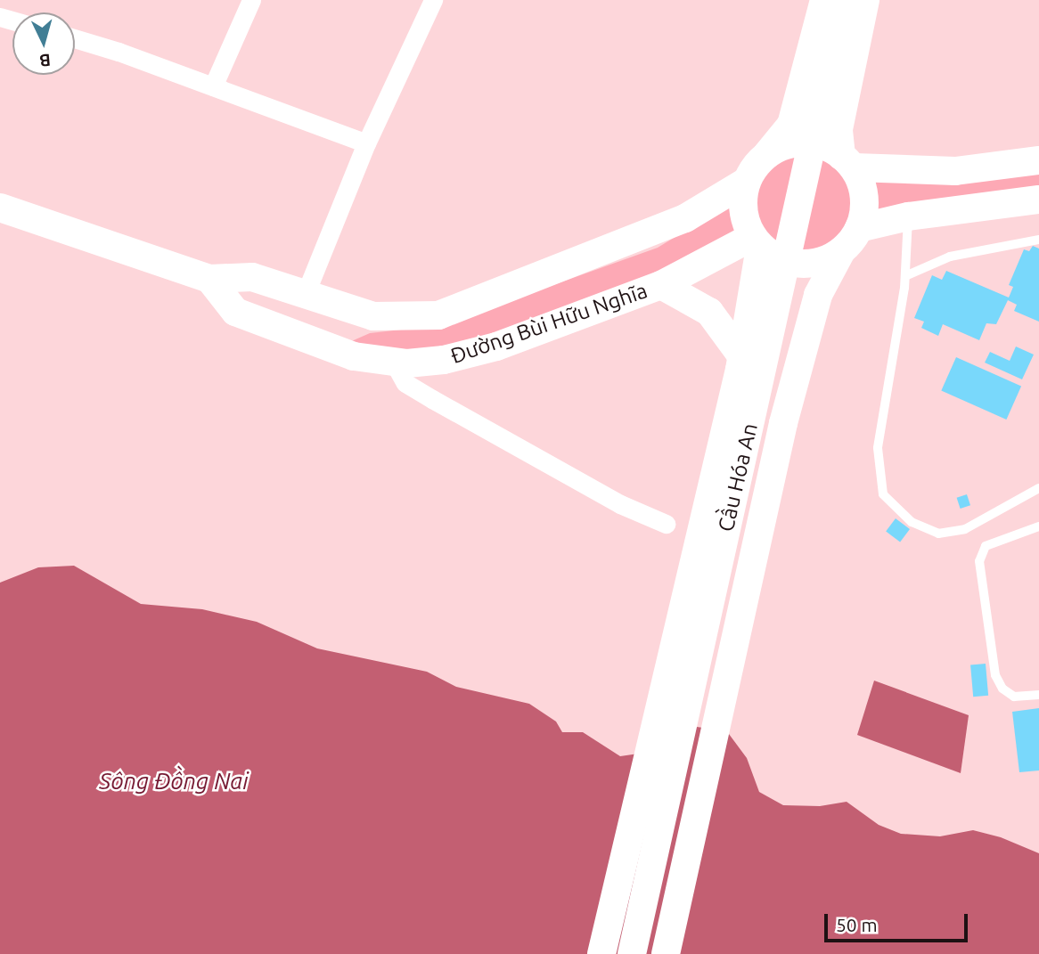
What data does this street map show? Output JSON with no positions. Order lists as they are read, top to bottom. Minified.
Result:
{"streets":{"main road":["Đường Bùi Hữu Nghĩa","Cầu Hóa An"]},"crossings":[["Đường Bùi Hữu Nghĩa","Cầu Hóa An"]],"water":["Sông Đồng Nai"],"scale_bar":"50 m","north":"bottom"}
